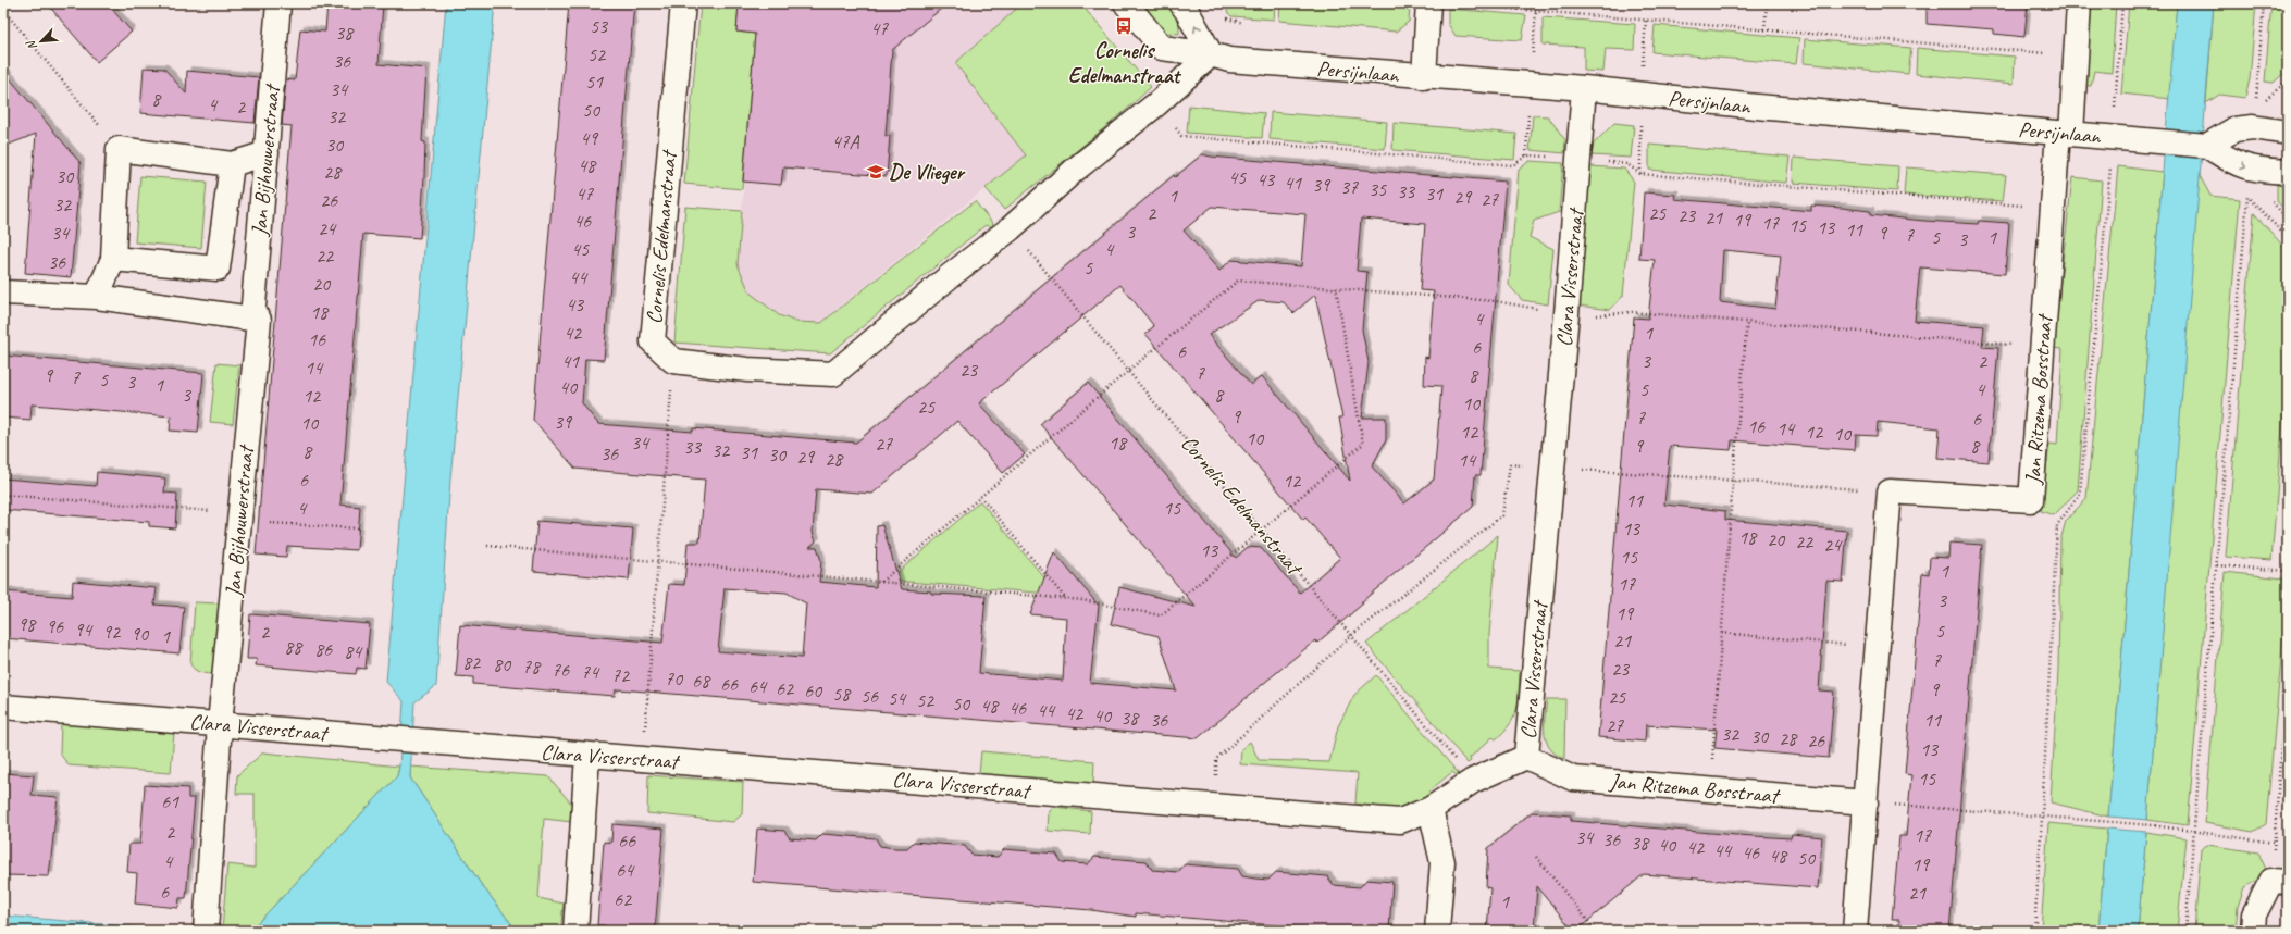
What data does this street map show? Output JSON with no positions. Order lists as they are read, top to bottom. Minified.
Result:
{"streets":{"street":["Persijnlaan","Jan Bijhouwerstraat","Cornelis Edelmanstraat","Clara Visserstraat","Jan Ritzema Bosstraat"]},"crossings":[["Persijnlaan","Clara Visserstraat"],["Persijnlaan","Jan Ritzema Bosstraat"],["Jan Bijhouwerstraat","Clara Visserstraat"],["Cornelis Edelmanstraat","Clara Visserstraat"],["Clara Visserstraat","Jan Ritzema Bosstraat"]],"places":{"bus stop":["Cornelis Edelmanstraat"],"school or university":["De Vlieger"]},"house_numbers":["53","47","38","52","36","51","34","8","4","2","50","32","49","47A","30","48","28","30","45","43","41","39","37","35","33","47","31","1","29","27","26","32","2","25","23","21","19","46","17","15","13","24","11","3","34","9","7","5","1","3","45","4","22","36","5","44","20","43","18","4","42","1","16","6","6","41","3","2","14","23","7","9","8","7","5","3","1","40","5","4","3","8","12","10","25","9","7","6","39","10","16","14","12","12","10","10","34","18","27","9","8","33","32","8","31","36","30","29","28","14","6","12","11","4","15","13","18","20","22","24","13","15","1","17","3","19","98","96","94","5","92","2","90","1","21","88","86","84","7","82","80","78","23","76","74","72","70","68","66","64","62","9","60","58","56","25","54","52","50","48","46","44","42","40","38","36","11","27","32","30","28","26","13","15","61","2","17","34","36","66","38","40","42","44","46","48","50","4","19","64","6","21","62","1"],"north":"bottom left"}
